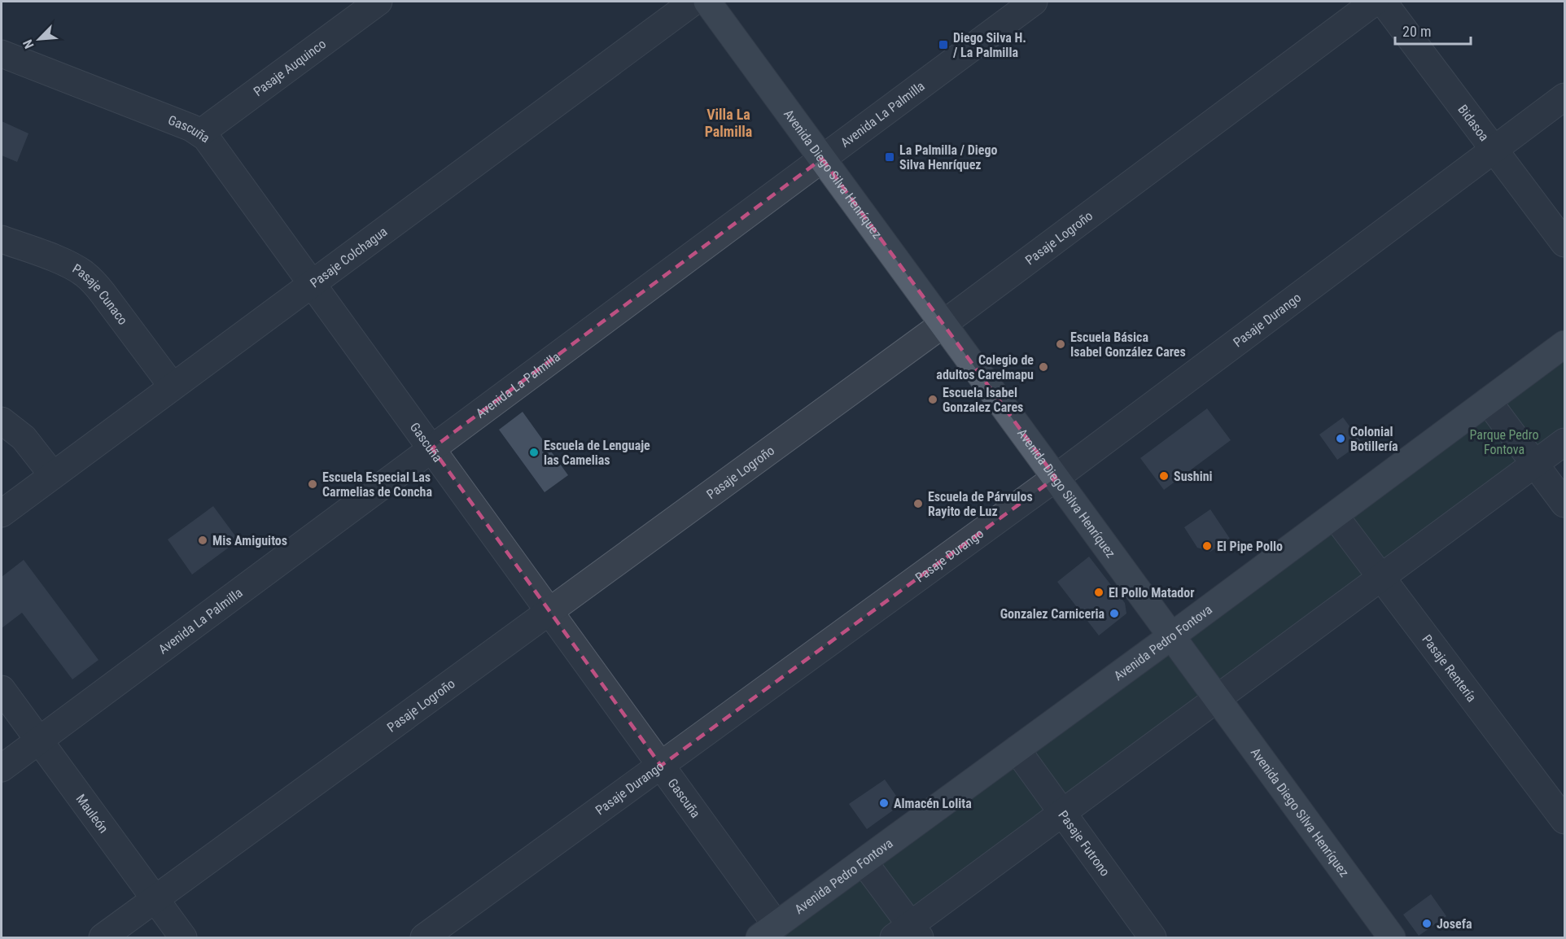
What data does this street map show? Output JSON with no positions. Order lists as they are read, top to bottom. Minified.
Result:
{"streets":{"main road":["Avenida Diego Silva Henríquez","Avenida Pedro Fontova"],"street":["Pasaje Auquinco","Avenida La Palmilla","Bidasoa","Gascuña","Pasaje Logroño","Pasaje Colchagua","Pasaje Cunaco","Pasaje Durango","Pasaje Rentería","Mauleón","Pasaje Futrono"]},"crossings":[["Pasaje Auquinco","Gascuña"],["Avenida La Palmilla","Gascuña"],["Avenida La Palmilla","Avenida Diego Silva Henríquez"],["Avenida La Palmilla","Mauleón"],["Bidasoa","Pasaje Durango"],["Gascuña","Pasaje Logroño"],["Gascuña","Pasaje Colchagua"],["Gascuña","Pasaje Durango"],["Gascuña","Avenida Pedro Fontova"],["Avenida Diego Silva Henríquez","Pasaje Logroño"],["Avenida Diego Silva Henríquez","Pasaje Durango"],["Avenida Diego Silva Henríquez","Avenida Pedro Fontova"],["Pasaje Logroño","Mauleón"],["Pasaje Colchagua","Pasaje Cunaco"],["Avenida Pedro Fontova","Pasaje Rentería"],["Avenida Pedro Fontova","Pasaje Futrono"]],"districts":["Villa La Palmilla"],"parks":["Parque Pedro Fontova"],"places":{"transit":["Diego Silva H. / La Palmilla","La Palmilla / Diego Silva Henríquez"],"other":["Escuela Básica Isabel González Cares","Colegio de adultos Carelmapu","Escuela Isabel Gonzalez Cares","Colonial Botillería","Escuela de Lenguaje las Camelias","Sushini","Escuela Especial Las Carmelias de Concha","Escuela de Párvulos Rayito de Luz","Mis Amiguitos","El Pipe Pollo","El Pollo Matador","Gonzalez Carniceria","Almacén Lolita","Josefa"]},"scale_bar":"20 m","north":"bottom left"}
